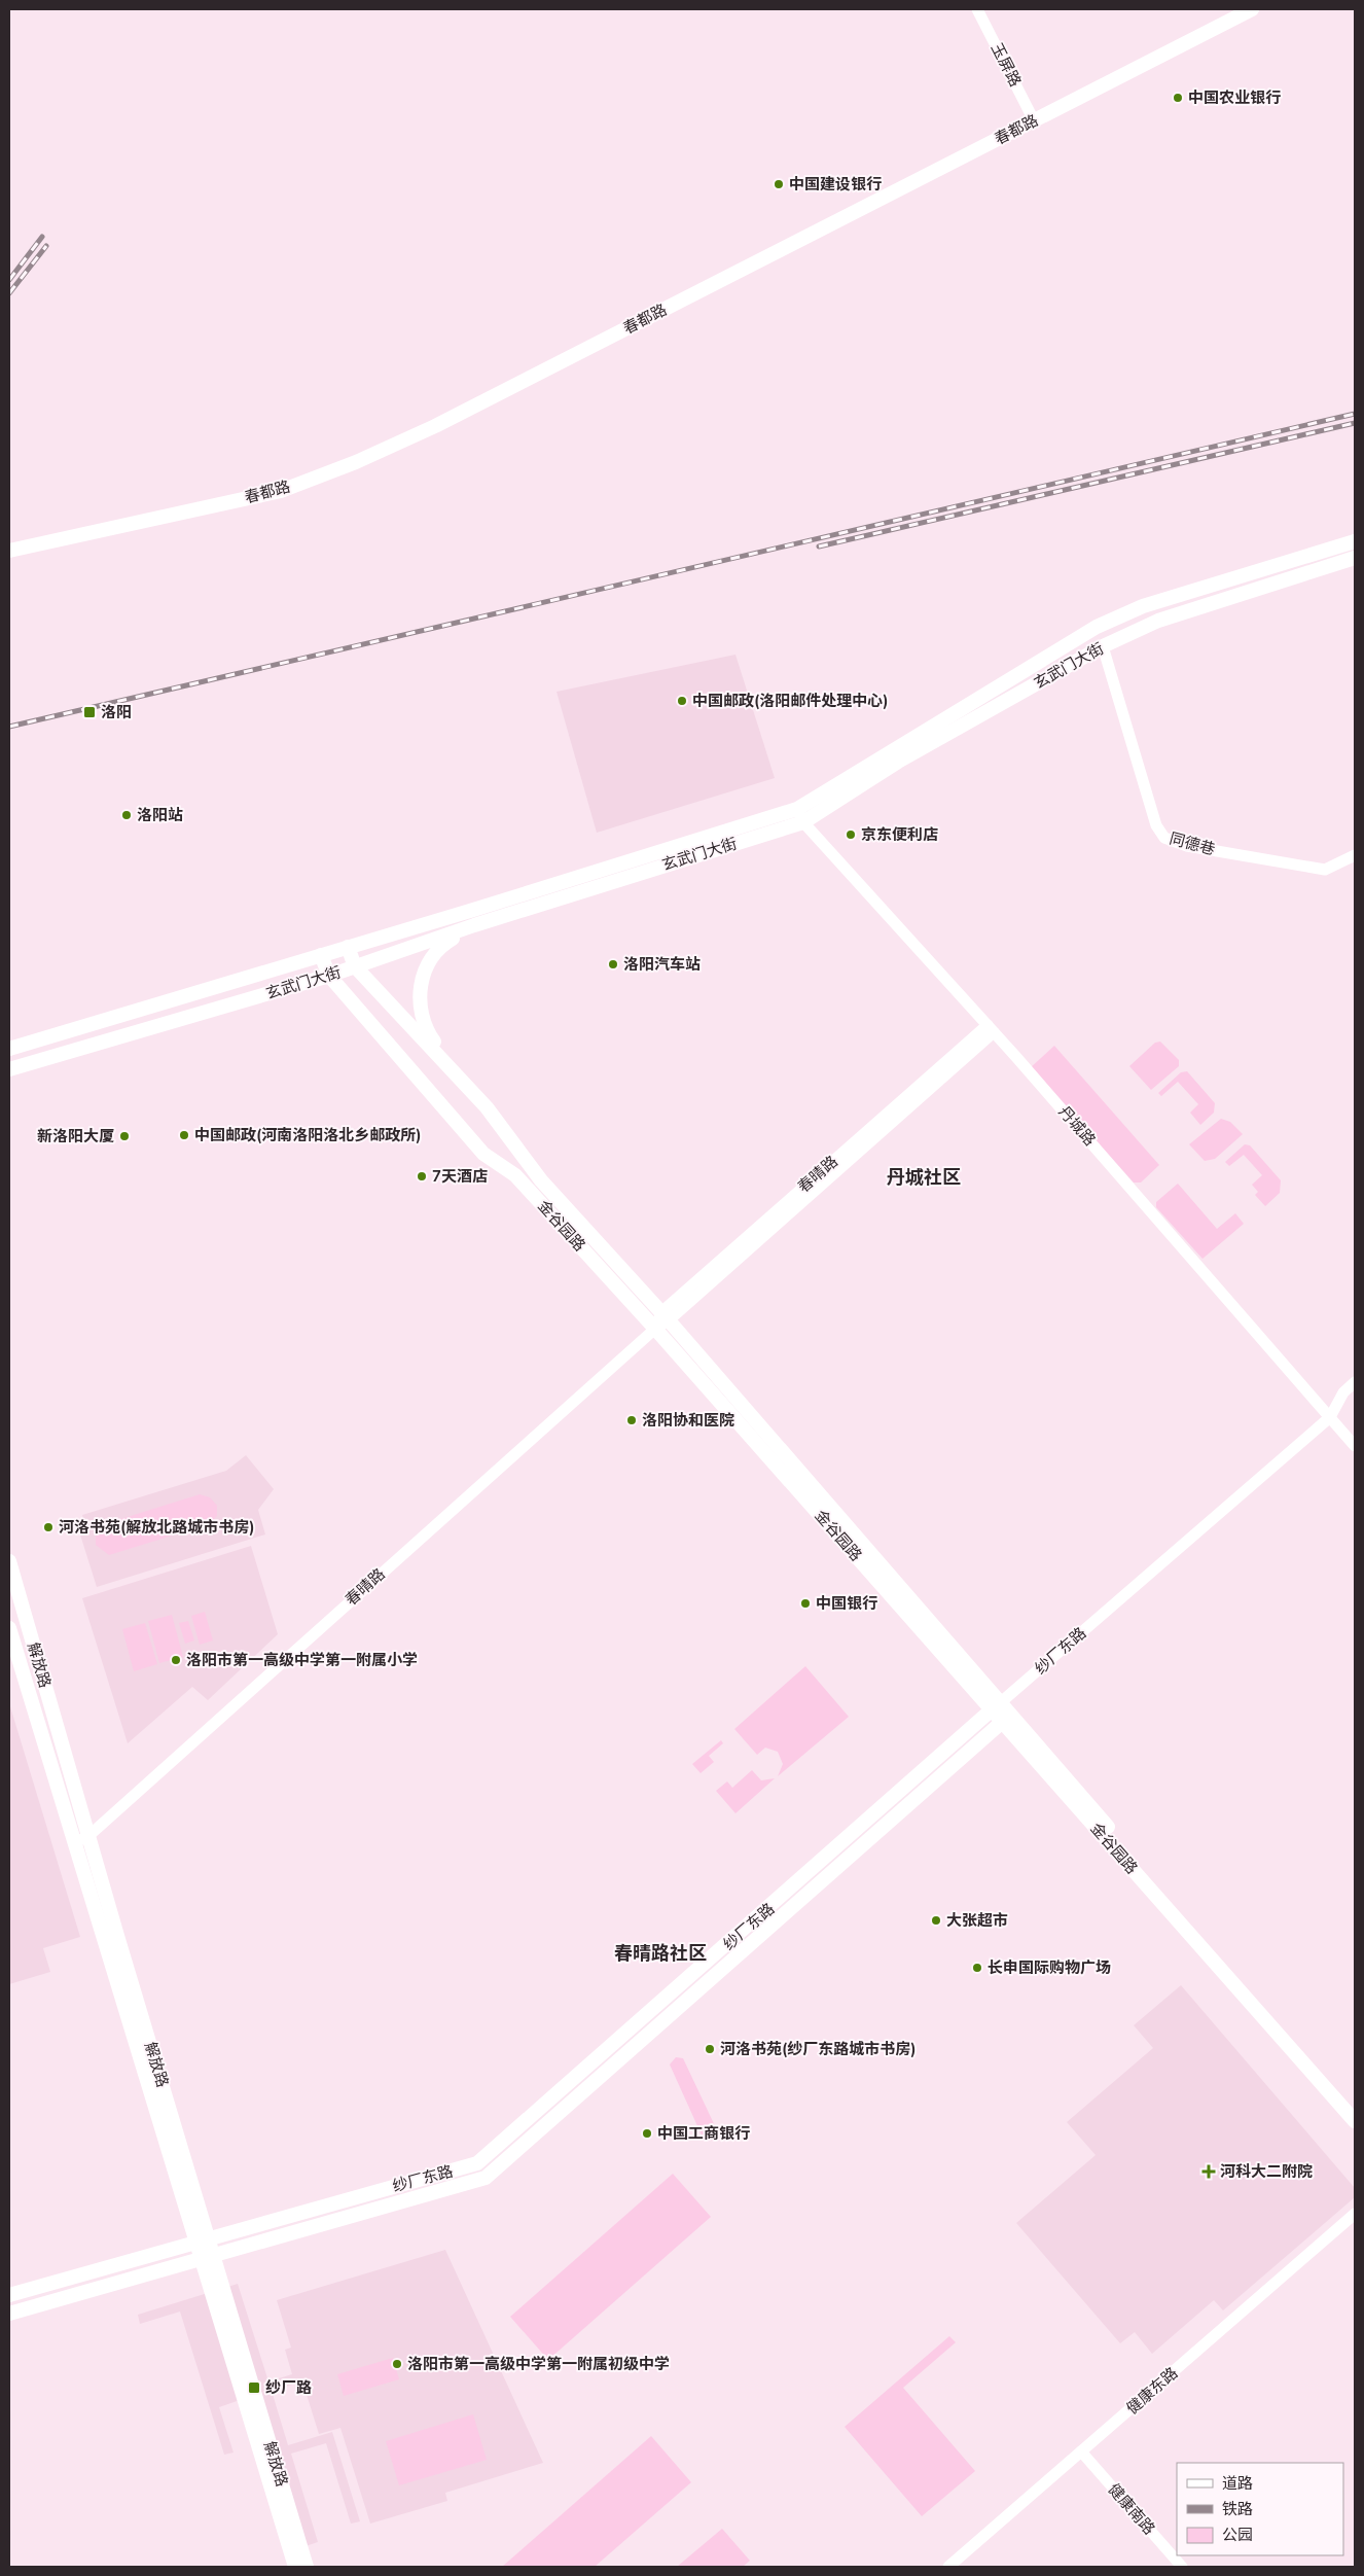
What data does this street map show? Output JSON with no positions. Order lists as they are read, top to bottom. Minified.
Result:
{"streets":{"main road":["春都路","玄武门大街","金谷园路","纱厂东路","解放路"],"street":["玉屏路","同德巷","丹城路","春晴路","健康东路","健康南路"]},"crossings":[["玉屏路","春都路"],["玄武门大街","同德巷"],["玄武门大街","丹城路"],["玄武门大街","金谷园路"],["丹城路","春晴路"],["丹城路","纱厂东路"],["春晴路","金谷园路"],["春晴路","解放路"],["金谷园路","纱厂东路"],["纱厂东路","解放路"],["健康东路","健康南路"]],"districts":["丹城社区","春晴路社区"],"places":{"other":["中国农业银行","中国建设银行","中国邮政(洛阳邮件处理中心)","洛阳站","京东便利店","洛阳汽车站","中国邮政(河南洛阳洛北乡邮政所)","新洛阳大厦","7天酒店","洛阳协和医院","河洛书苑(解放北路城市书房)","中国银行","洛阳市第一高级中学第一附属小学","大张超市","长申国际购物广场","河洛书苑(纱厂东路城市书房)","中国工商银行","洛阳市第一高级中学第一附属初级中学"],"transit":["洛阳","纱厂路"],"health":["河科大二附院"]},"legend":["道路","铁路","公园"]}
